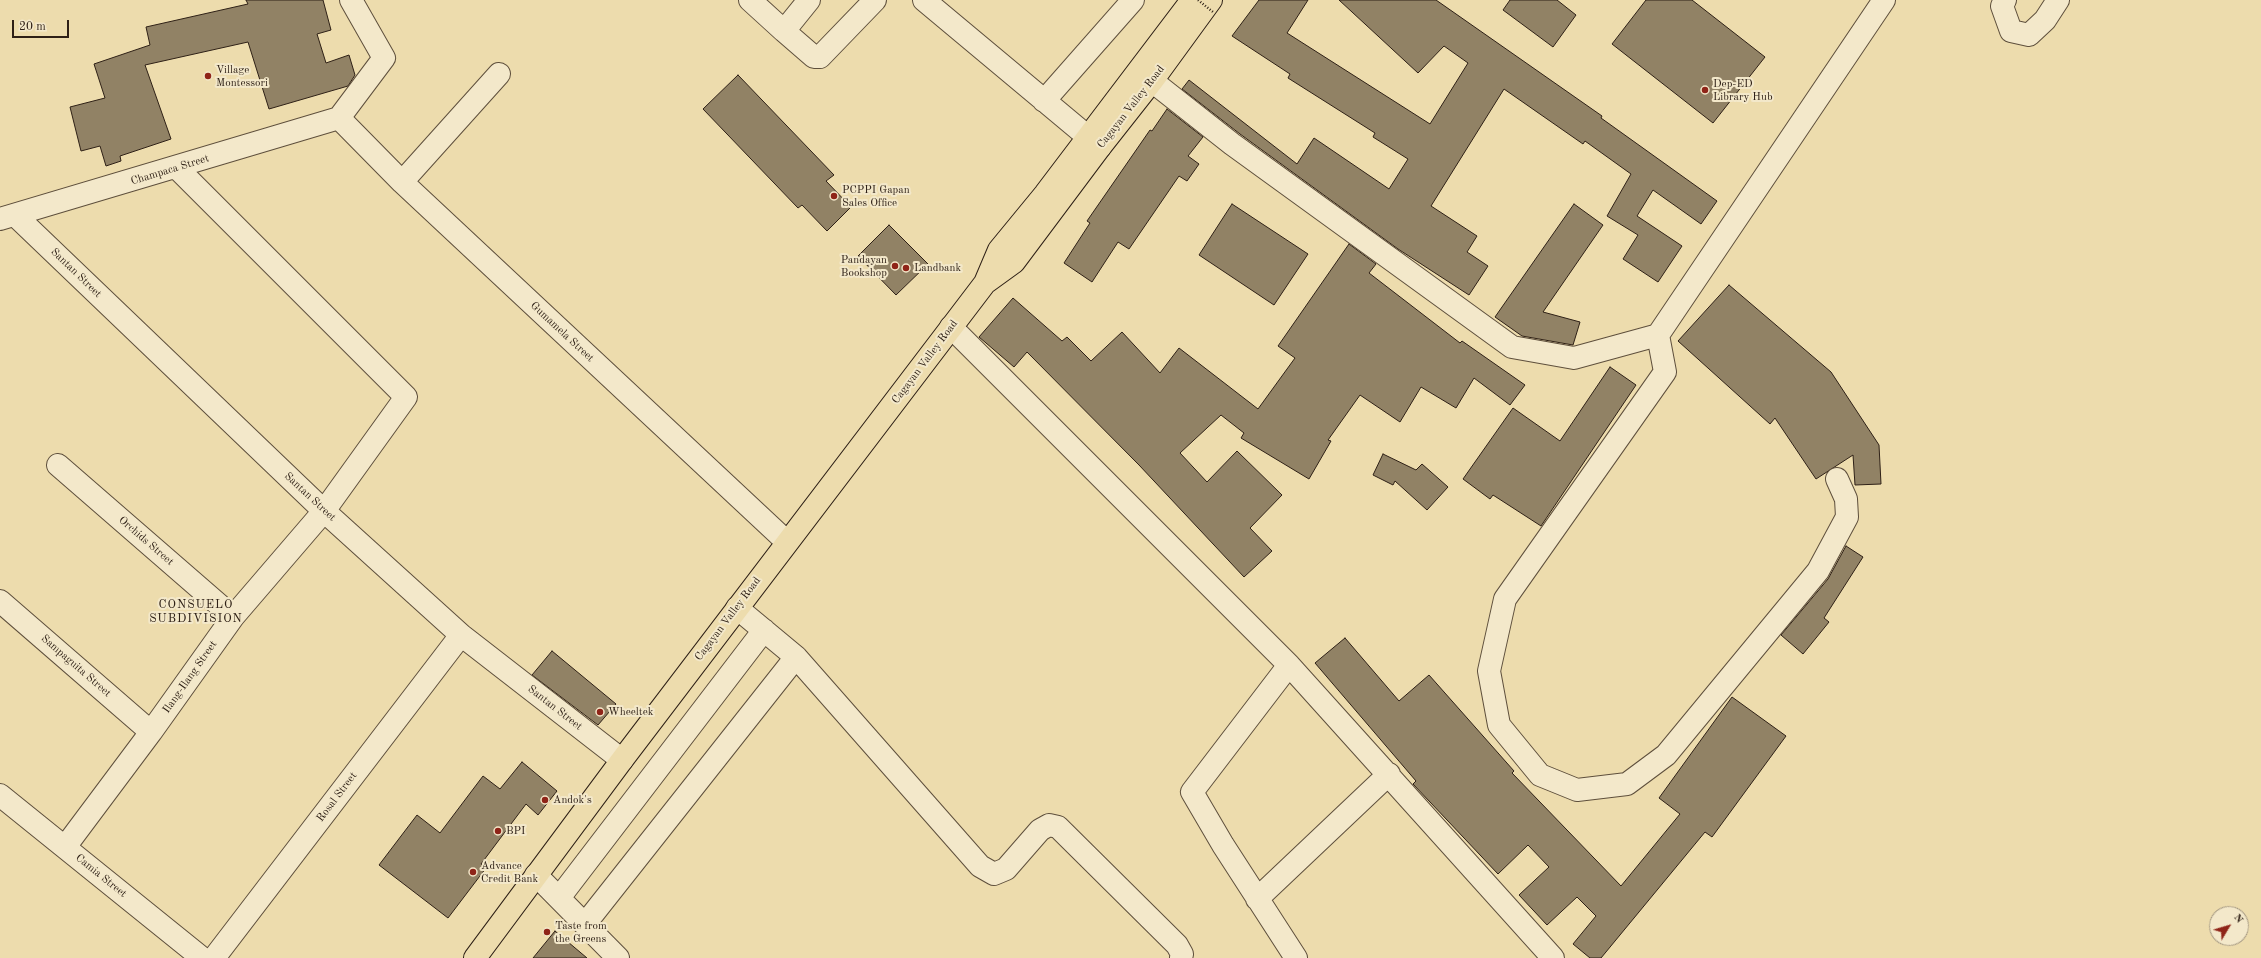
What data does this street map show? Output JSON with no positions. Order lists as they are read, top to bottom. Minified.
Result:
{"streets":{"highway":["Cagayan Valley Road"],"street":["Champaca Street","Santan Street","Gumamela Street","Orchids Street","Sampaguita Street","Ilang-Ilang Street","Rosal Street","Camia Street"]},"crossings":[["Cagayan Valley Road","Santan Street"],["Cagayan Valley Road","Gumamela Street"],["Champaca Street","Santan Street"],["Champaca Street","Gumamela Street"],["Champaca Street","Ilang-Ilang Street"],["Santan Street","Ilang-Ilang Street"],["Santan Street","Rosal Street"],["Orchids Street","Ilang-Ilang Street"],["Sampaguita Street","Ilang-Ilang Street"],["Ilang-Ilang Street","Camia Street"]],"districts":["CONSUELO SUBDIVISION"],"places":["Village Montessori","Dep-ED Library Hub","PCPPI Gapan Sales Office","Pandayan Bookshop","Landbank","Wheeltek","Andok's","BPI","Advance Credit Bank","Taste from the Greens"],"scale_bar":"20 m","north":"top right"}
